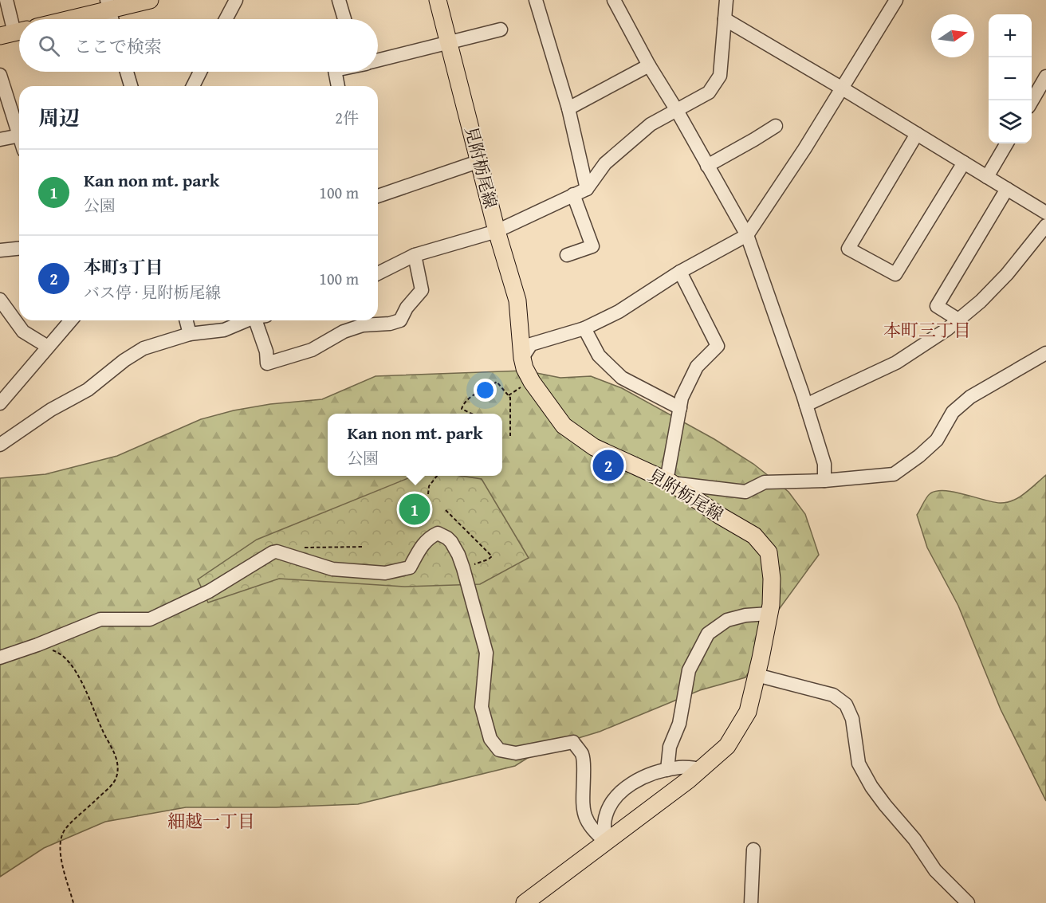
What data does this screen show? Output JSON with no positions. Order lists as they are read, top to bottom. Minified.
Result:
{"streets":{"main road":["見附栃尾線"]},"districts":["本町三丁目","細越一丁目"],"north":"right","page":{"map_buttons":["+","−"],"search":"ここで検索","heading":["周辺","2件"],"list":[{"mark":"1","name":"Kan non mt. park","note":"公園","value":"100 m"},{"mark":"2","name":"本町3丁目","note":"バス停 · 見附栃尾線","value":"100 m"}],"popup":["Kan non mt. park","公園"],"pins":["2","1"]}}
